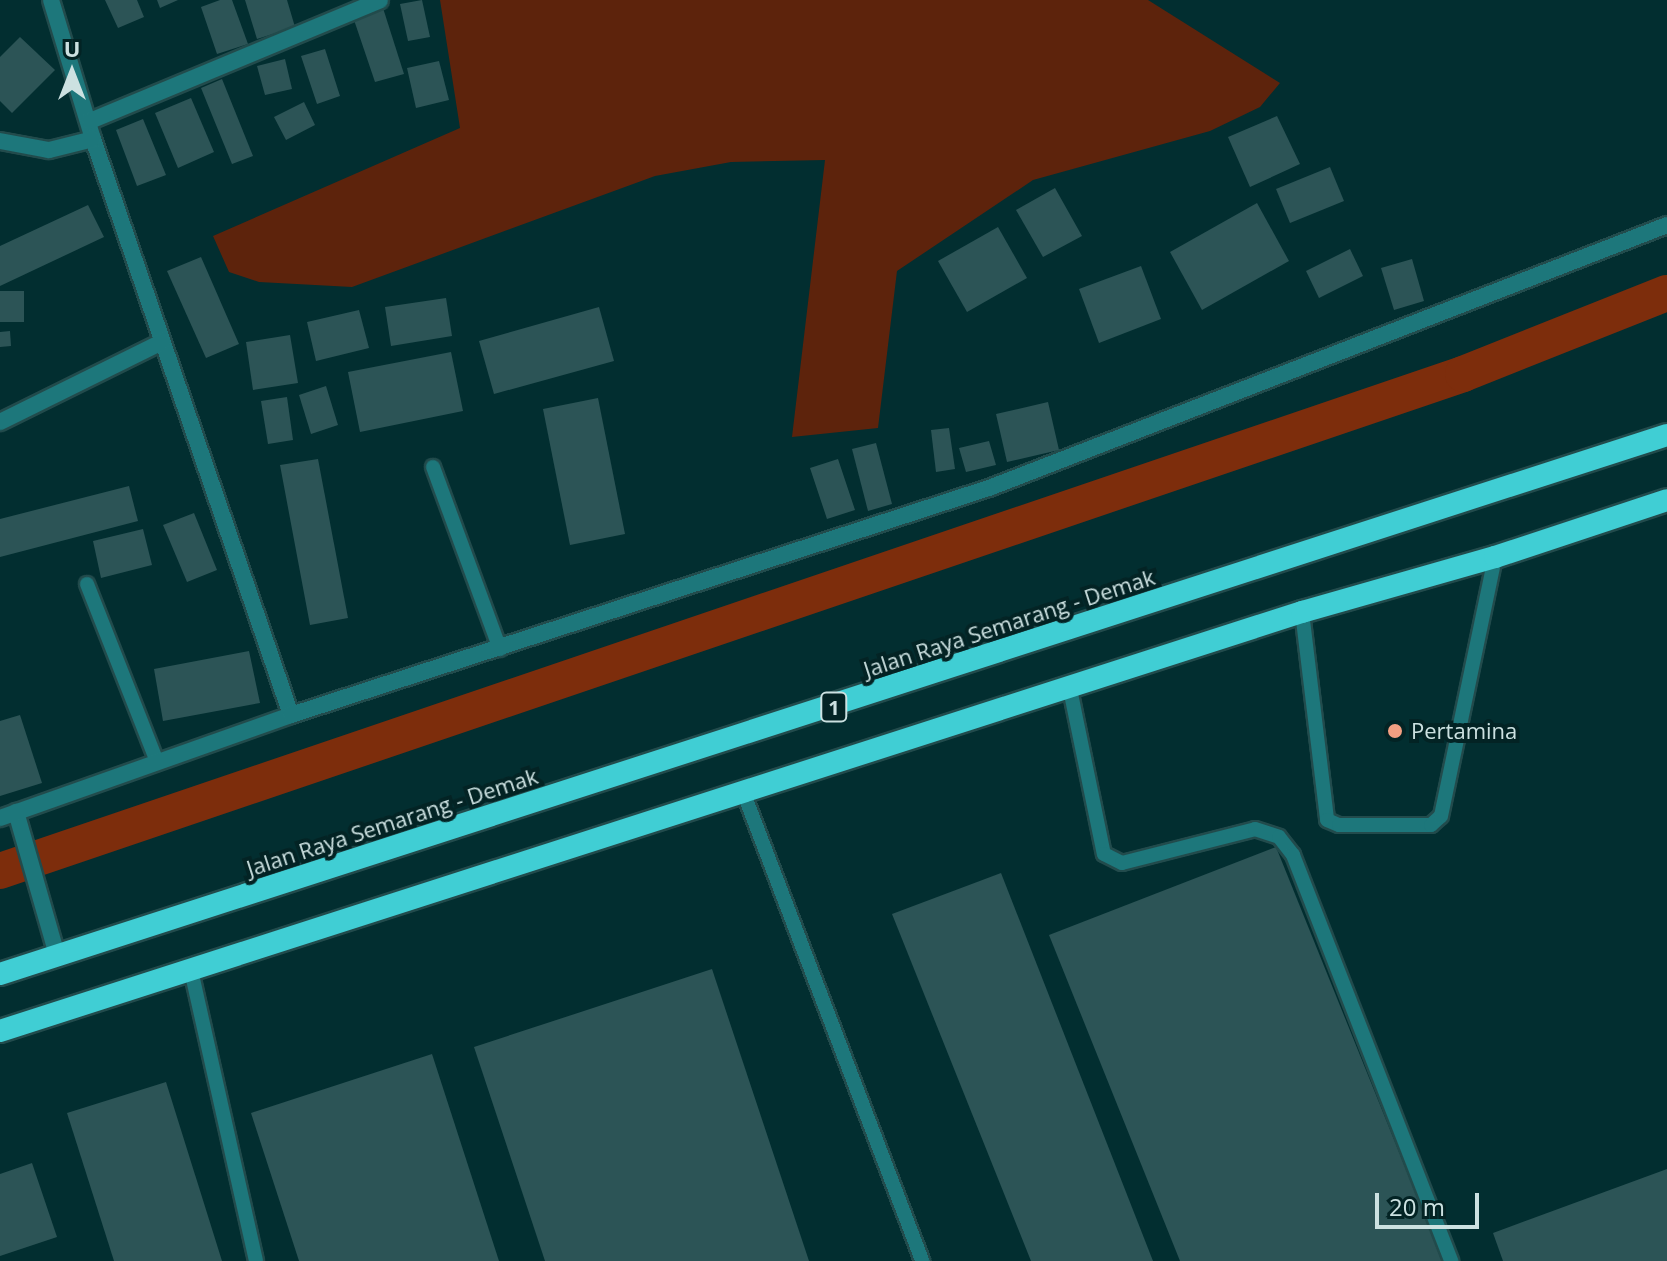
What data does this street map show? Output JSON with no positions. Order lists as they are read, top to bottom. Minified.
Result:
{"streets":{"highway":["Jalan Raya Semarang - Demak","1"]},"places":["Pertamina"],"scale_bar":"20 m","north":"top"}
